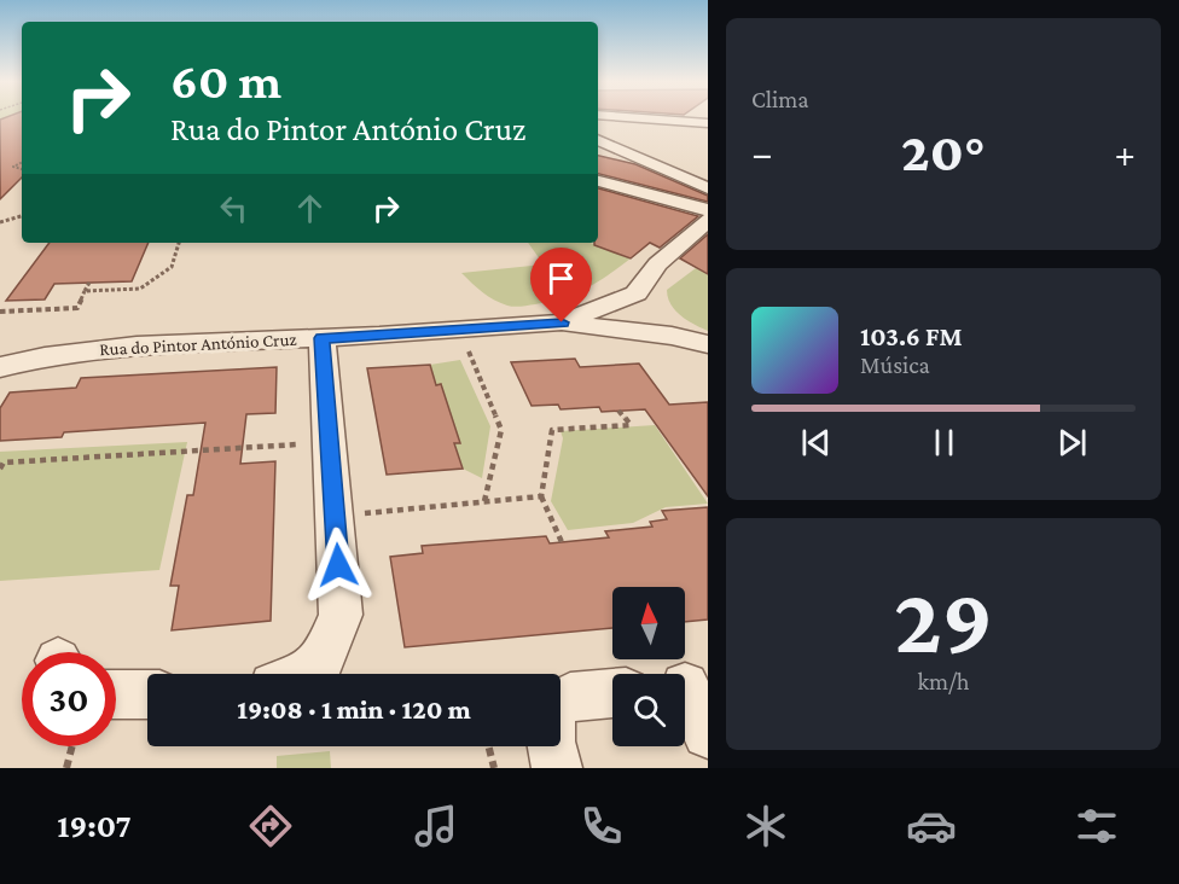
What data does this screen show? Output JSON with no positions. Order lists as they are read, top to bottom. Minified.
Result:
{"streets":{"street":["Rua do Pintor António Cruz"]},"north":"top","page":{"tile":["Clima",["29","km/h"]],"turn":["60 m","Rua do Pintor António Cruz"],"heat":["−","20°","+"],"song":["103.6 FM","Música"],"limit":"30","trip":"19:08 · 1 min · 120 m","tabs":"19:07"}}
